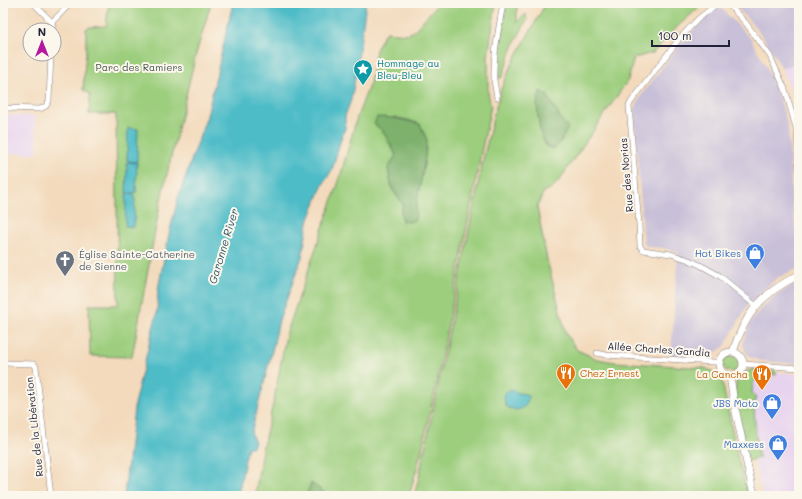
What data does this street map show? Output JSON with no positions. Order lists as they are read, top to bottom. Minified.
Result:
{"streets":{"street":["Rue des Norias","Allée Charles Gandia","Rue de la Libération"]},"water":["Garonne River"],"parks":["Parc des Ramiers"],"places":{"place":["Hommage au Bleu-Bleu"],"shop":["Hot Bikes","JBS Moto","Maxxess"],"church":["Église Sainte-Catherine de Sienne"],"restaurant":["Chez Ernest","La Cancha"]},"scale_bar":"100 m","north":"top"}
